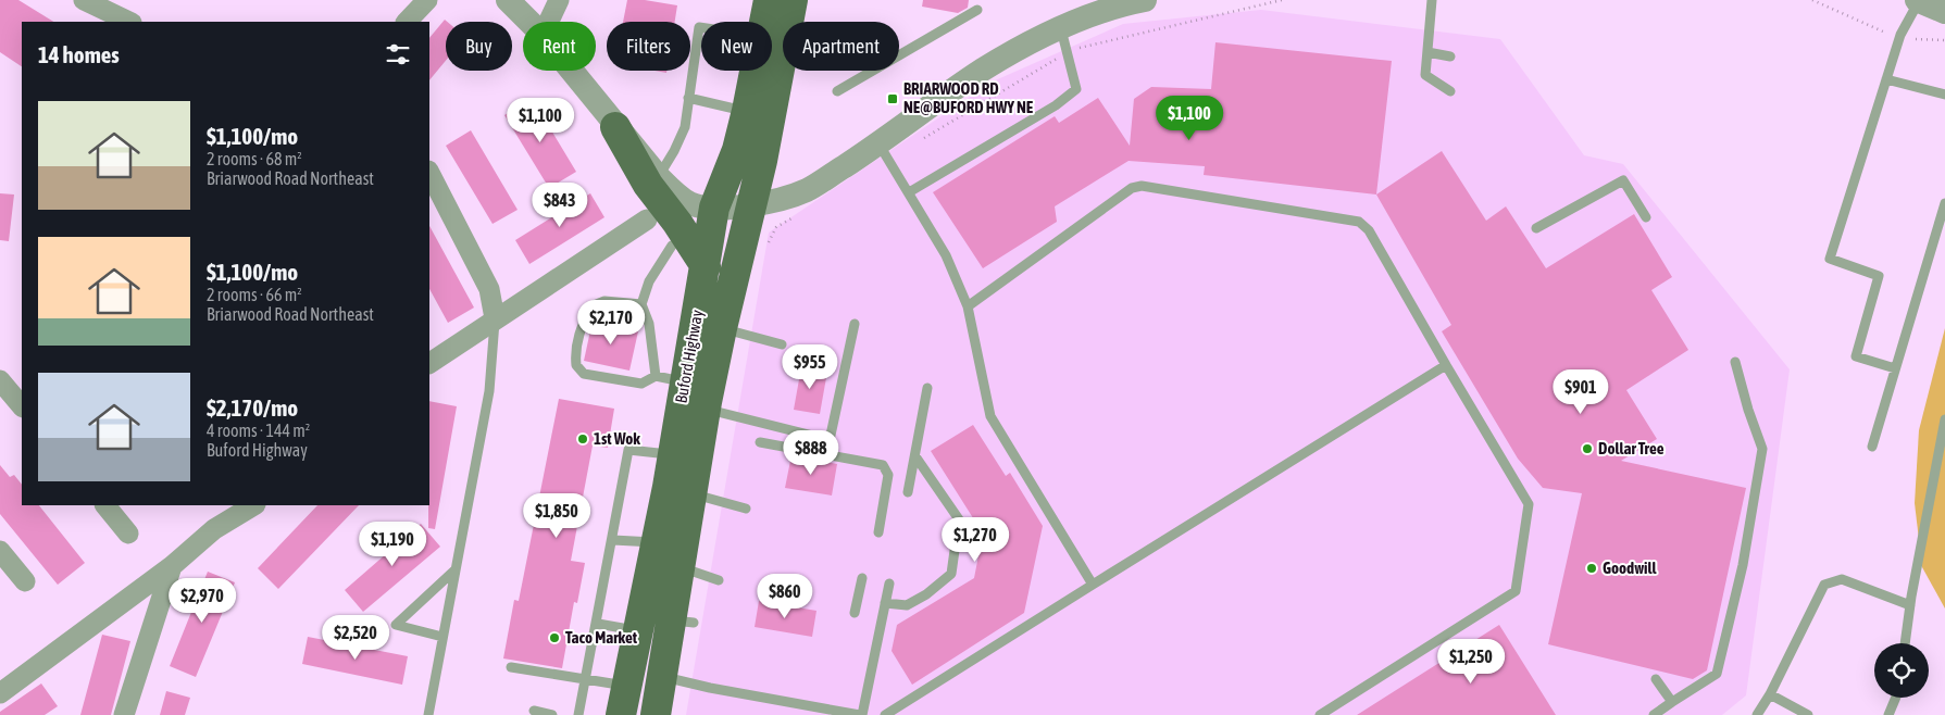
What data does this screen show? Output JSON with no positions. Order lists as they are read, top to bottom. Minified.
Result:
{"streets":{"main road":["Buford Highway"]},"places":{"transit":["BRIARWOOD RD NE@BUFORD HWY NE"],"other":["1st Wok","Dollar Tree","Goodwill","Taco Market"]},"page":{"chip":["Buy","Rent","Filters","New","Apartment"],"heading":"14 homes","list":[{"name":"$1,100/mo","note":"2 rooms · 68 m² · Briarwood Road Northeast"},{"name":"$1,100/mo","note":"2 rooms · 66 m² · Briarwood Road Northeast"},{"name":"$2,170/mo","note":"4 rooms · 144 m² · Buford Highway"}],"price":["$1,100","$1,100","$843","$2,170","$955","$901","$888","$1,850","$1,270","$1,190","$860","$2,970","$2,520","$1,250"]}}
